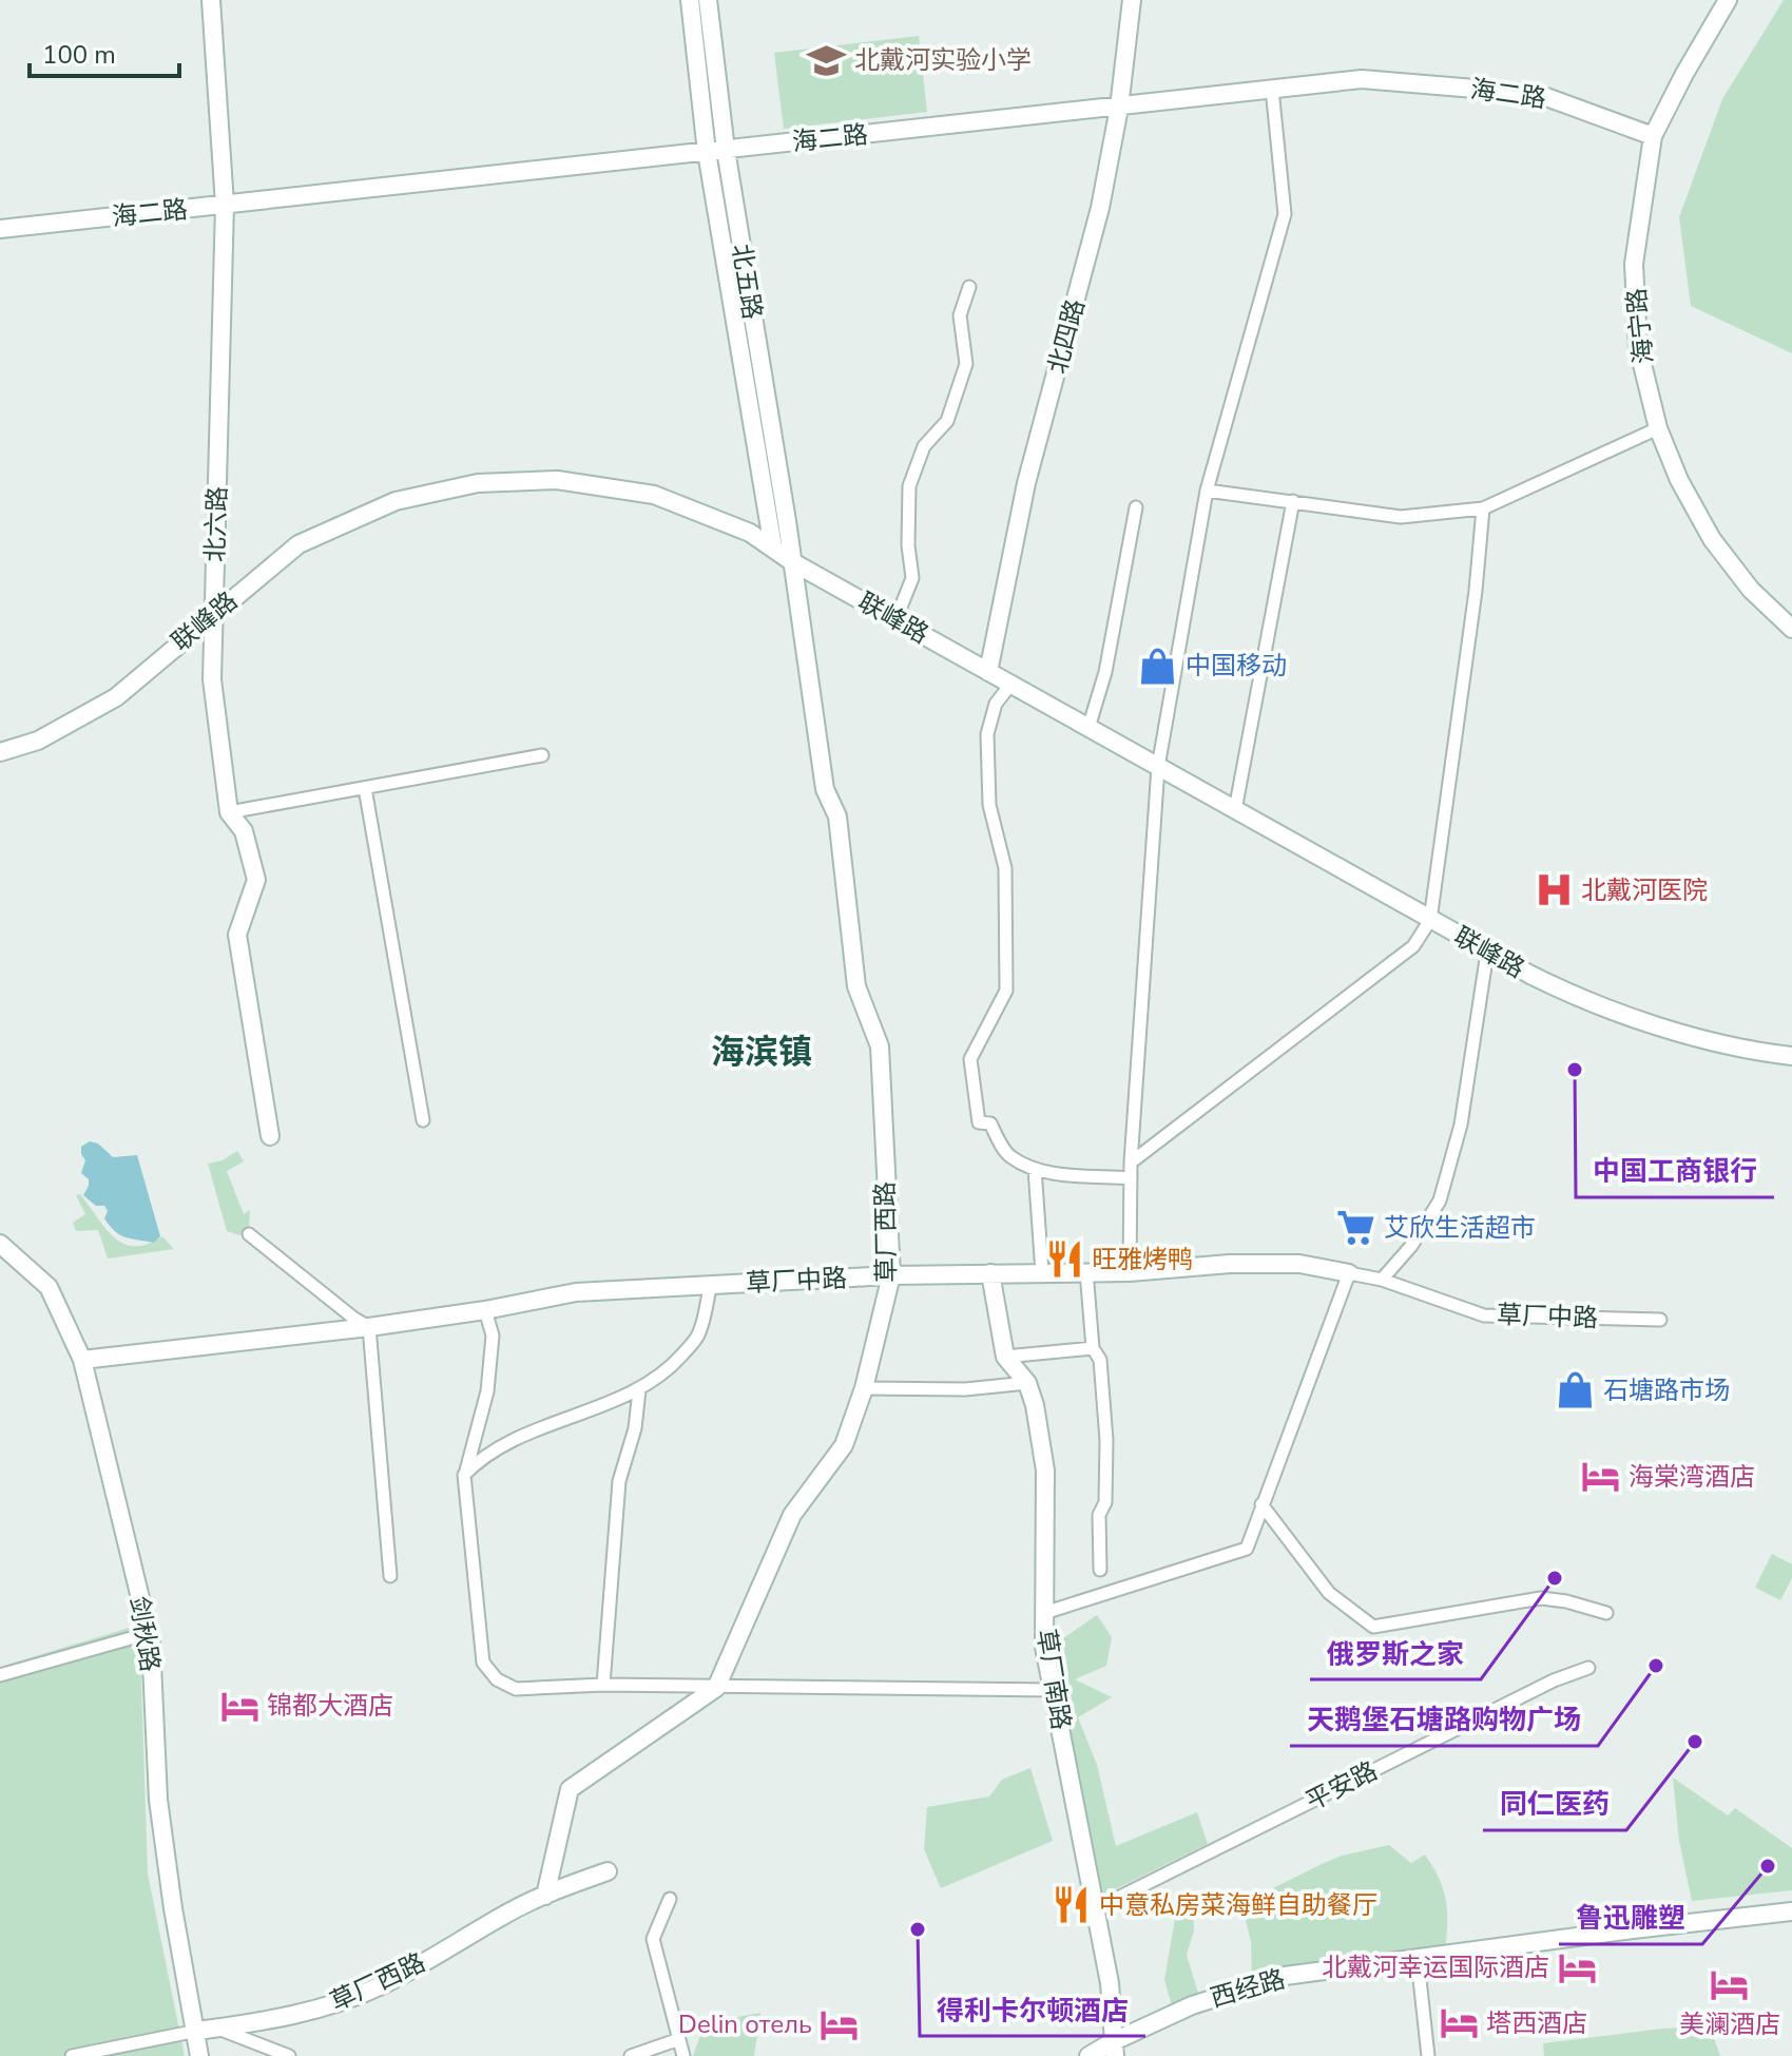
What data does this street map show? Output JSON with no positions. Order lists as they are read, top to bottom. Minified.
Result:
{"streets":{"main road":["海二路","北五路","海宁路","北四路","北六路","联峰路","草厂西路","草厂中路","剑秋路","草厂南路","西经路"],"street":["平安路"]},"crossings":[["海二路","北五路"],["海二路","海宁路"],["海二路","北四路"],["海二路","北六路"],["北五路","联峰路"],["北五路","草厂西路"],["北四路","联峰路"],["北六路","联峰路"],["联峰路","草厂西路"],["草厂西路","草厂中路"],["草厂西路","剑秋路"],["草厂中路","剑秋路"],["草厂中路","草厂南路"],["草厂南路","平安路"],["草厂南路","西经路"]],"districts":["海滨镇"],"places":{"school or university":["北戴河实验小学"],"shop":["中国移动","石塘路市场"],"hospital":["北戴河医院"],"other":["中国工商银行","俄罗斯之家","天鹅堡石塘路购物广场","同仁医药","鲁迅雕塑","得利卡尔顿酒店"],"supermarket":["艾欣生活超市"],"restaurant":["旺雅烤鸭","中意私房菜海鲜自助餐厅"],"hotel":["海棠湾酒店","锦都大酒店","北戴河幸运国际酒店","美澜酒店","塔西酒店","Delin отель"]},"scale_bar":"100 m"}
